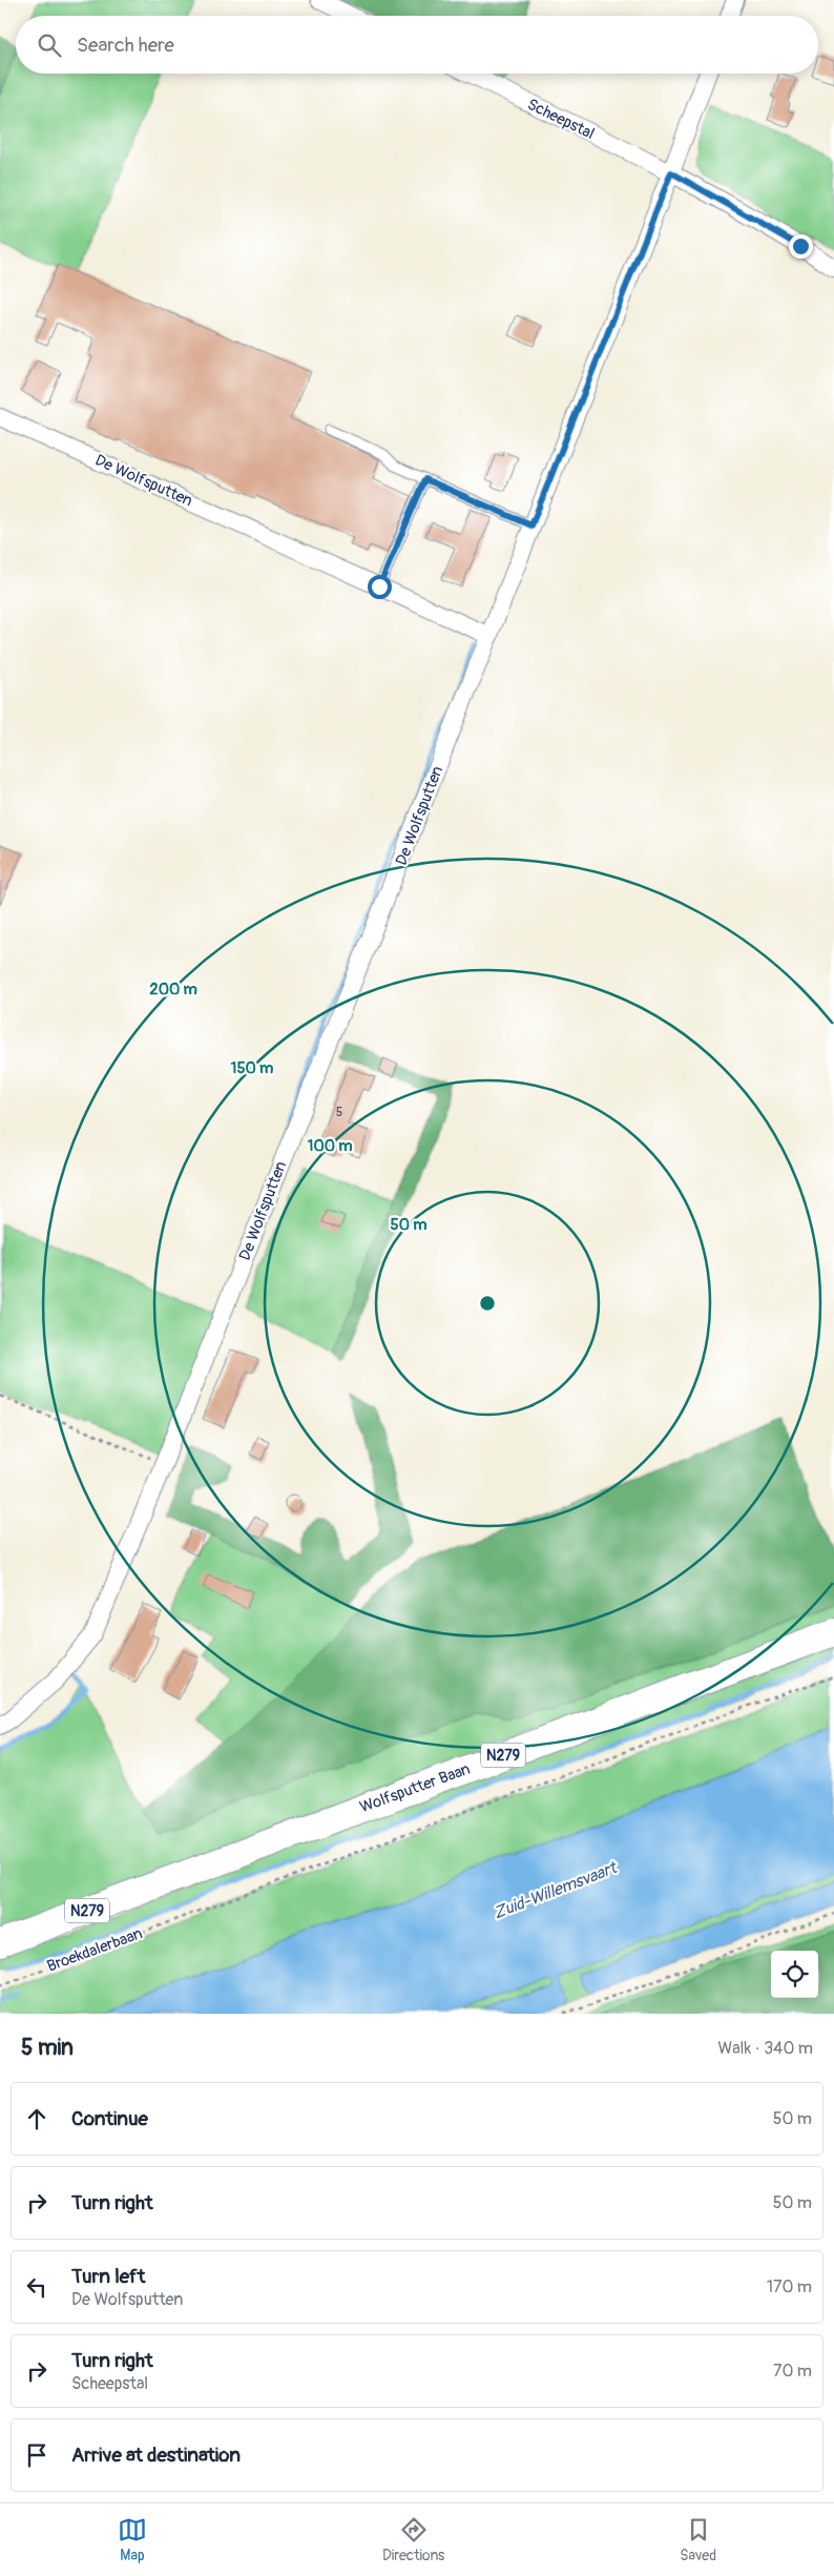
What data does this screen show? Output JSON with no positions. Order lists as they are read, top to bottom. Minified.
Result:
{"streets":{"main road":["N279","Wolfsputter Baan"],"street":["Scheepstal","De Wolfsputten"],"path":["Broekdalerbaan"]},"crossings":[["Scheepstal","De Wolfsputten"]],"water":["Zuid-Willemsvaart"],"house_numbers":["5"],"page":{"search":"Search here","heading":["5 min","Walk · 340 m"],"list":[["Continue","50 m"],["Turn right","50 m"],["Turn left","De Wolfsputten","170 m"],["Turn right","Scheepstal","70 m"],"Arrive at destination"],"nav":["Map","Directions","Saved"]},"rings":["200 m","150 m","100 m","50 m"]}
